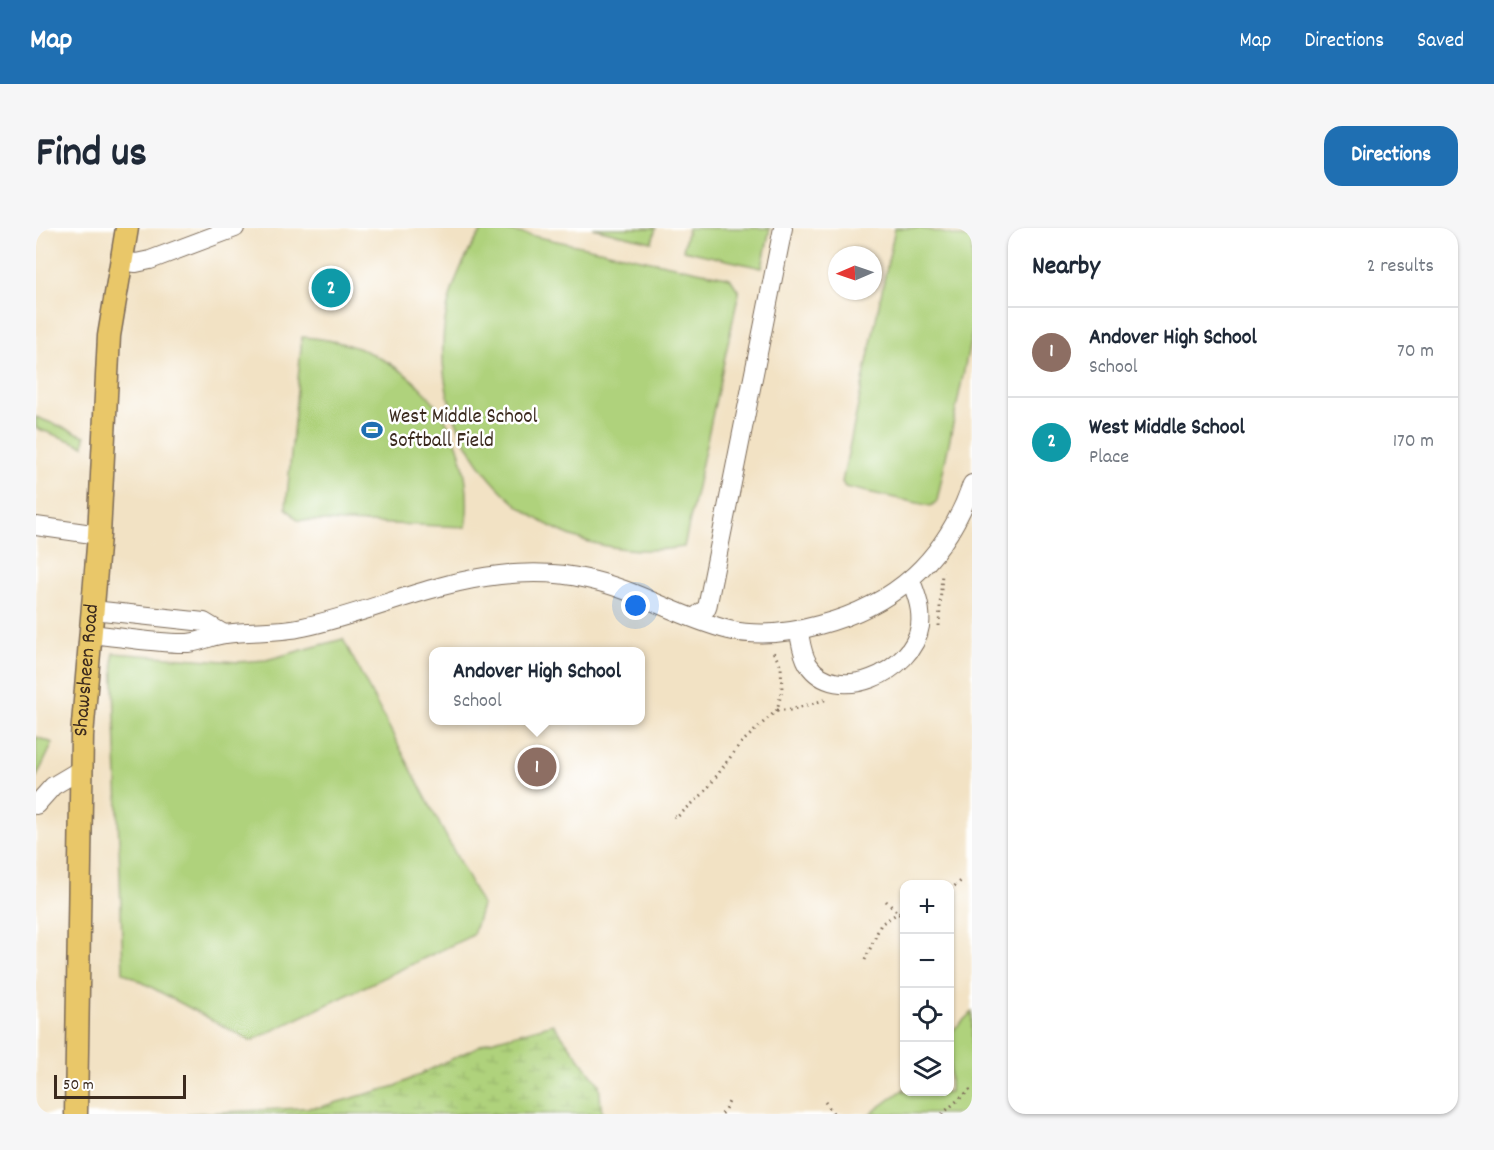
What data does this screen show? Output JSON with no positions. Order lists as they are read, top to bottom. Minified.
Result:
{"streets":{"main road":["Shawsheen Road"]},"places":{"sports":["West Middle School Softball Field"]},"scale_bar":"50 m","north":"left","page":{"header":"Map","nav":["Map","Directions","Saved"],"title":"Find us","buttons":"Directions","heading":["Nearby","2 results"],"pins":["2","1"],"list":[{"mark":"1","name":"Andover High School","note":"School","value":"70 m"},{"mark":"2","name":"West Middle School","note":"Place","value":"170 m"}],"popup":["Andover High School","School"],"map_buttons":["+","−"],"scale":"50 m"}}
